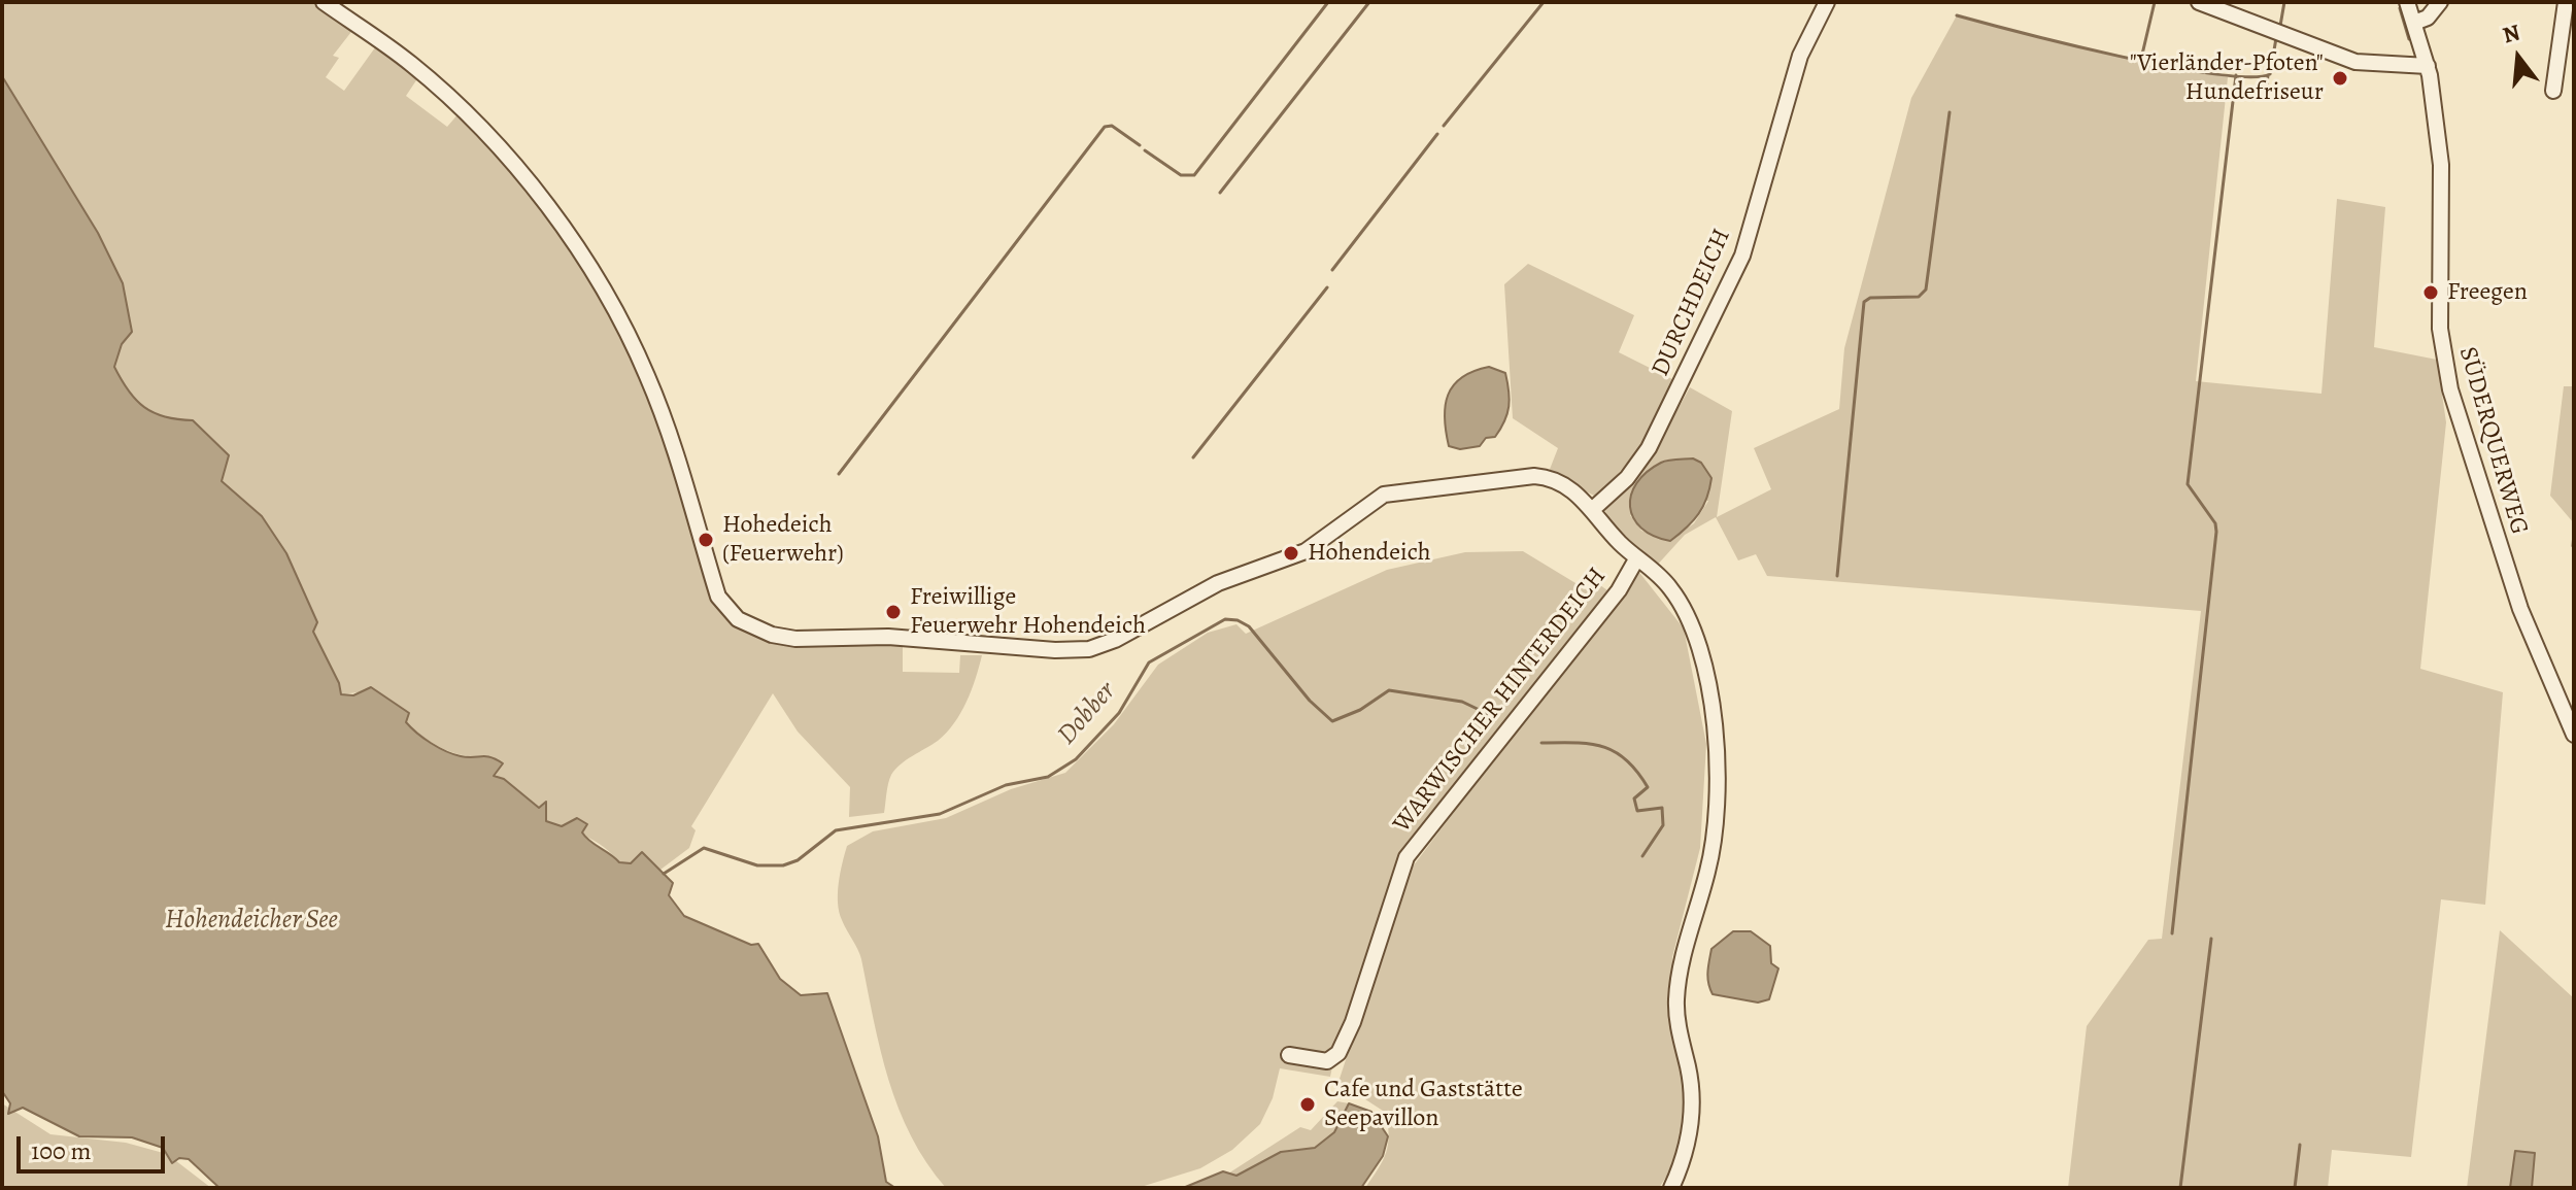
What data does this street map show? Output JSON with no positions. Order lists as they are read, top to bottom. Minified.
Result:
{"streets":{"street":["DURCHDEICH","SÜDERQUERWEG","WARWISCHER HINTERDEICH"]},"crossings":[["DURCHDEICH","WARWISCHER HINTERDEICH"]],"water":["Dobber","Hohendeicher See"],"places":["\"Vierländer-Pfoten\" Hundefriseur","Freegen","Hohedeich (Feuerwehr)","Hohendeich","Freiwillige Feuerwehr Hohendeich","Cafe und Gaststätte Seepavillon"],"scale_bar":"100 m","north":"top"}
